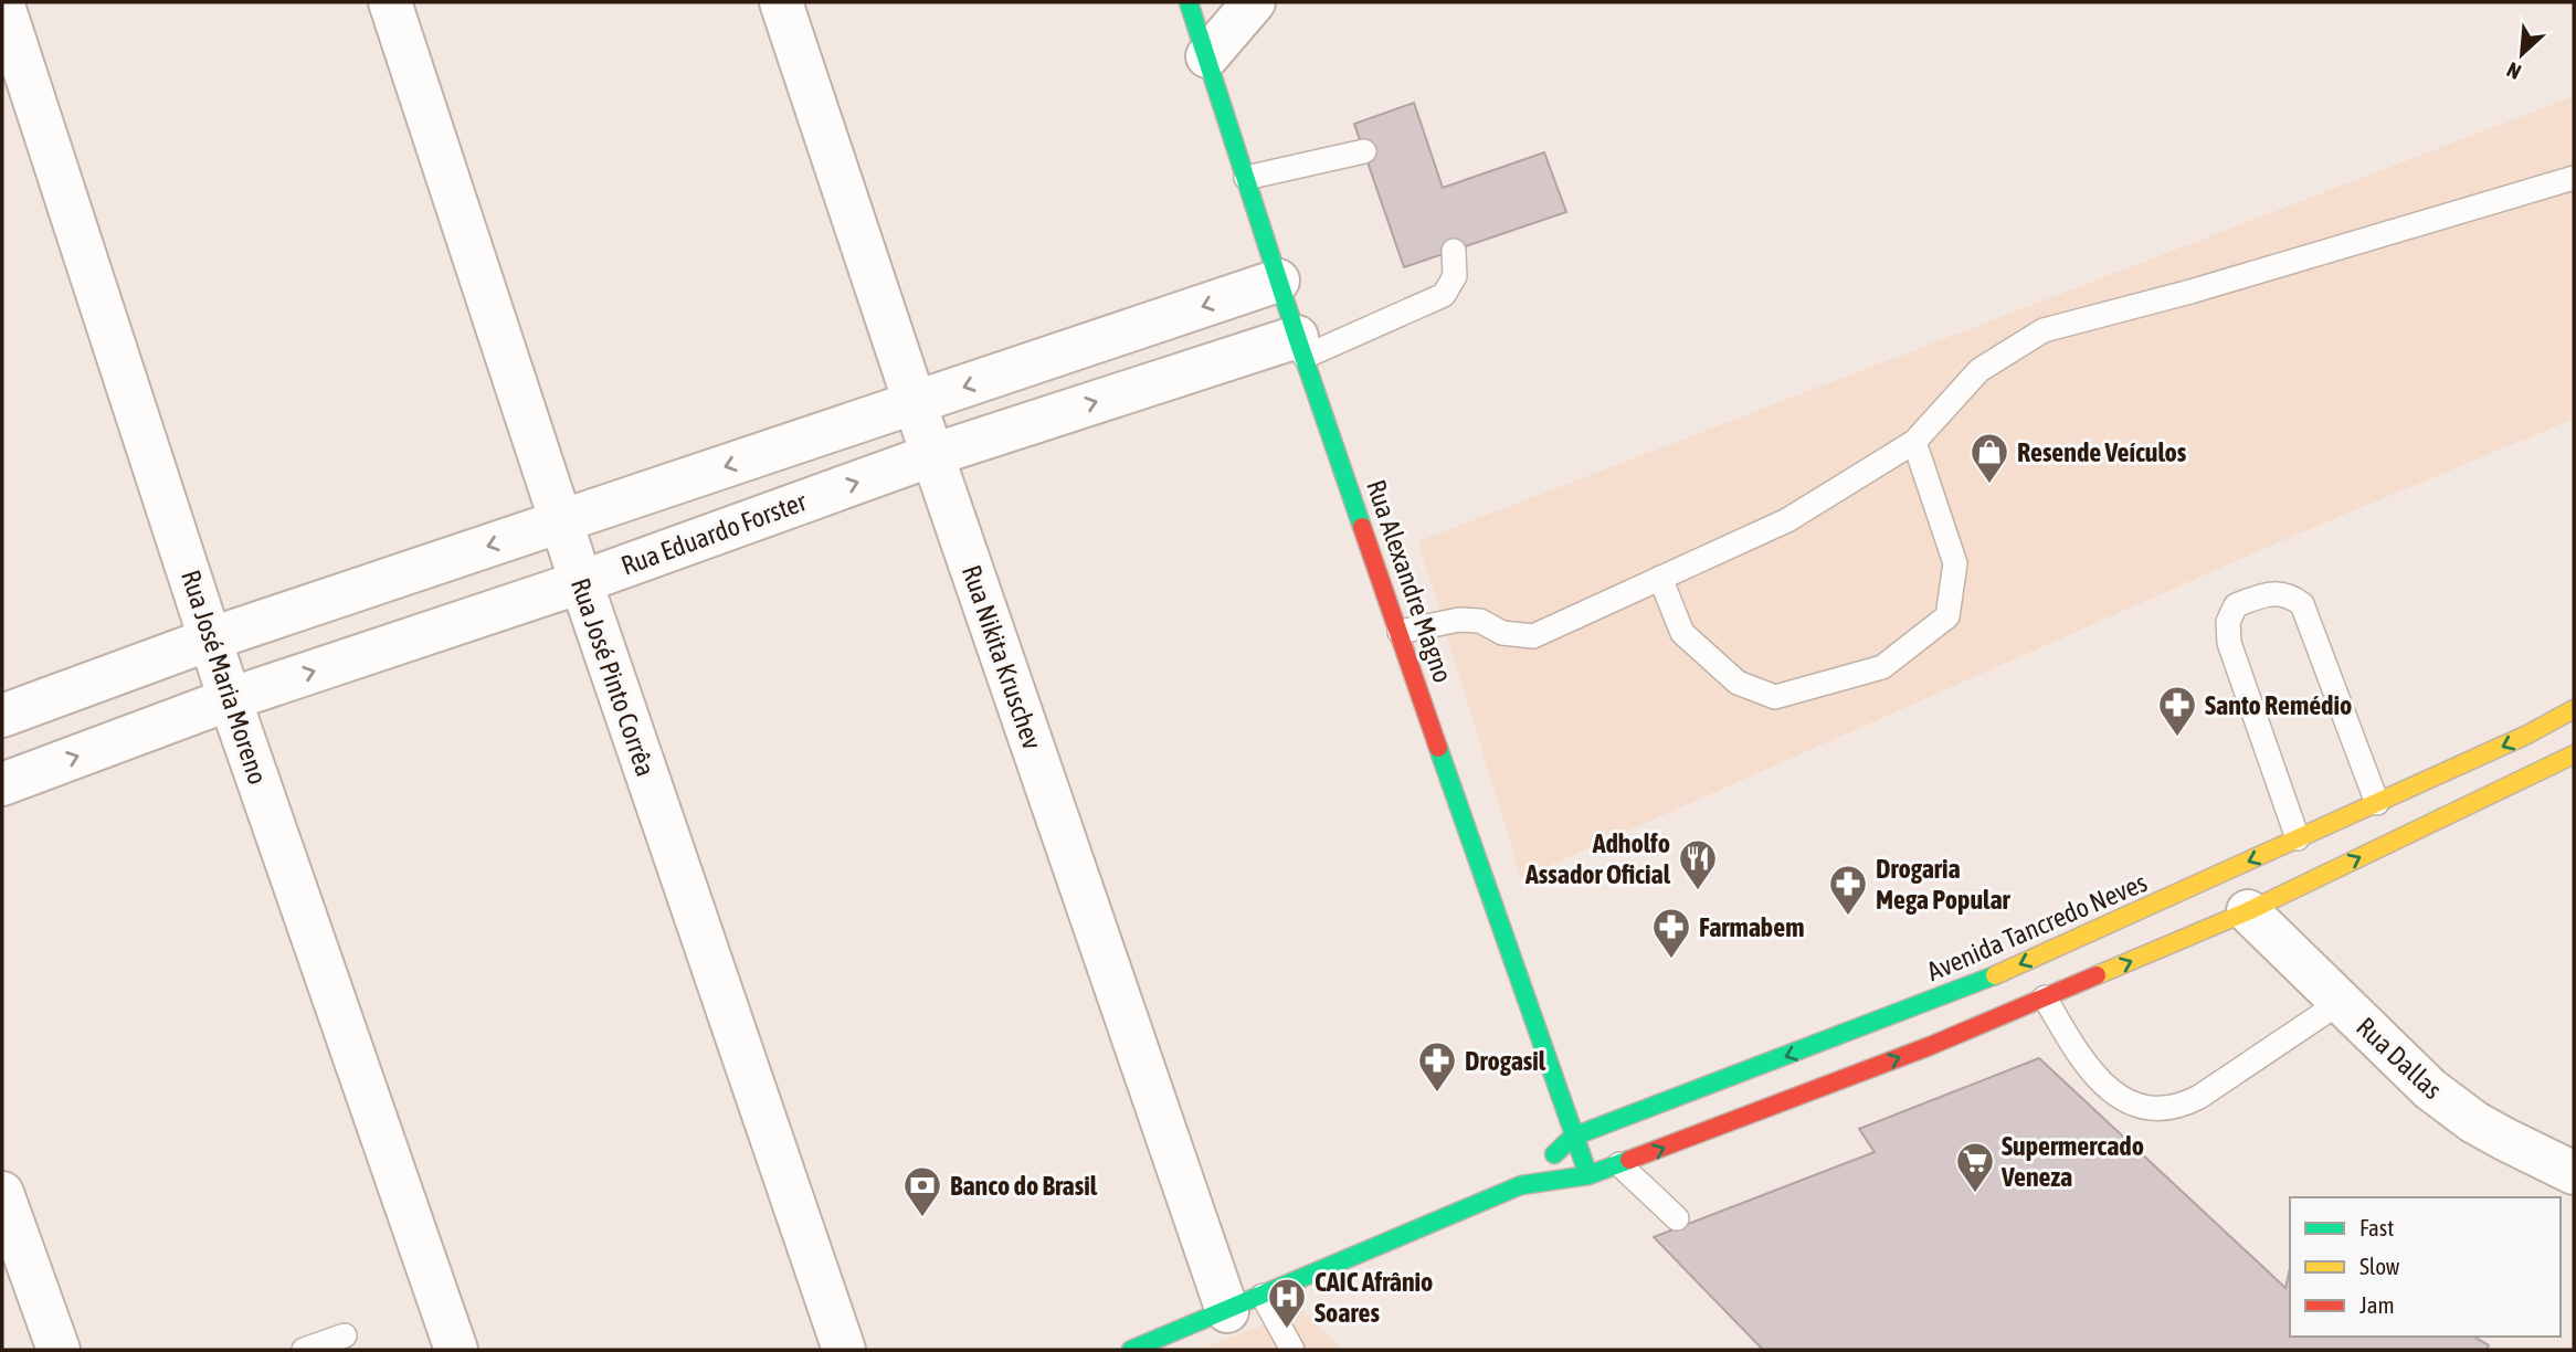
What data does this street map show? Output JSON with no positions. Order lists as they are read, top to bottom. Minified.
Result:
{"streets":{"main road":["Rua Alexandre Magno","Avenida Tancredo Neves"],"street":["Rua Eduardo Forster","Rua Nikita Kruschev","Rua José Maria Moreno","Rua José Pinto Corrêa","Rua Dallas"]},"crossings":[["Rua Eduardo Forster","Rua Alexandre Magno"],["Rua Eduardo Forster","Rua Nikita Kruschev"],["Rua Eduardo Forster","Rua José Maria Moreno"],["Rua Eduardo Forster","Rua José Pinto Corrêa"],["Rua Alexandre Magno","Avenida Tancredo Neves"],["Rua Nikita Kruschev","Avenida Tancredo Neves"],["Avenida Tancredo Neves","Rua Dallas"]],"places":{"shop":["Resende Veículos"],"pharmacy":["Santo Remédio","Drogaria Mega Popular","Farmabem","Drogasil"],"restaurant":["Adholfo Assador Oficial"],"supermarket":["Supermercado Veneza"],"bank":["Banco do Brasil"],"hospital":["CAIC Afrânio Soares"]},"legend":["Fast","Slow","Jam"],"north":"bottom left"}
